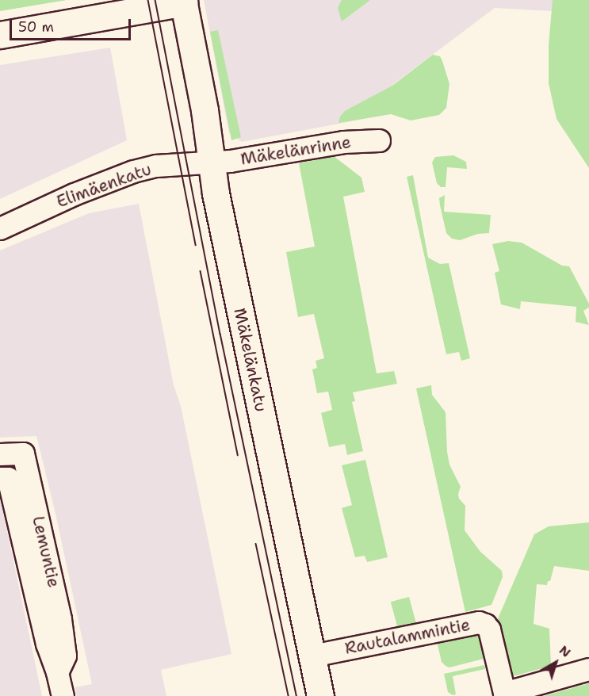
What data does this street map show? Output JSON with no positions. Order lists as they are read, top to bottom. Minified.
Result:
{"streets":{"main road":["Mäkelänkatu"],"street":["Mäkelänrinne","Elimäenkatu","Lemuntie","Rautalammintie"]},"crossings":[["Mäkelänrinne","Elimäenkatu"],["Mäkelänrinne","Mäkelänkatu"],["Elimäenkatu","Mäkelänkatu"],["Mäkelänkatu","Rautalammintie"]],"scale_bar":"50 m","north":"top right"}
